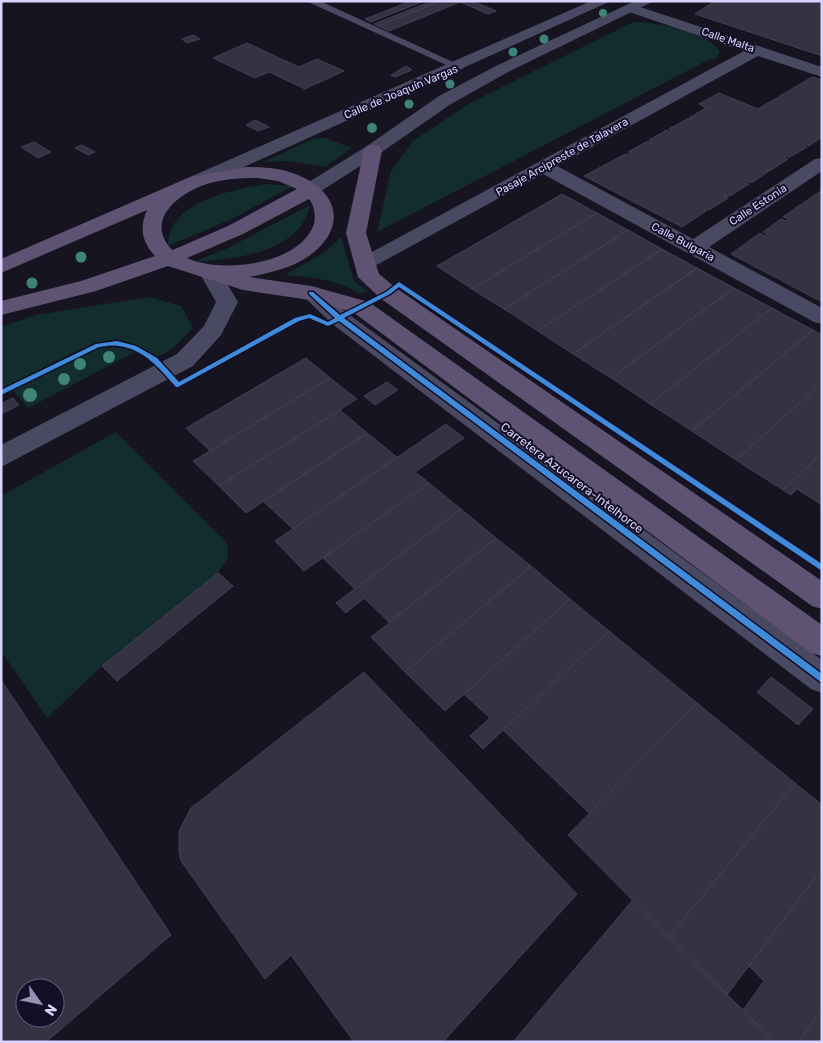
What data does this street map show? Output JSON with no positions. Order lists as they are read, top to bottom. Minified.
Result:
{"streets":{"main road":["Carretera Azucarera-Intelhorce"],"street":["Calle Malta","Calle de Joaquín Vargas","Pasaje Arcipreste de Talavera","Calle Estonia","Calle Bulgaria"]},"crossings":[["Calle Malta","Calle de Joaquín Vargas"],["Calle Malta","Pasaje Arcipreste de Talavera"],["Calle de Joaquín Vargas","Carretera Azucarera-Intelhorce"],["Pasaje Arcipreste de Talavera","Calle Bulgaria"],["Calle Estonia","Calle Bulgaria"]],"north":"bottom right"}
